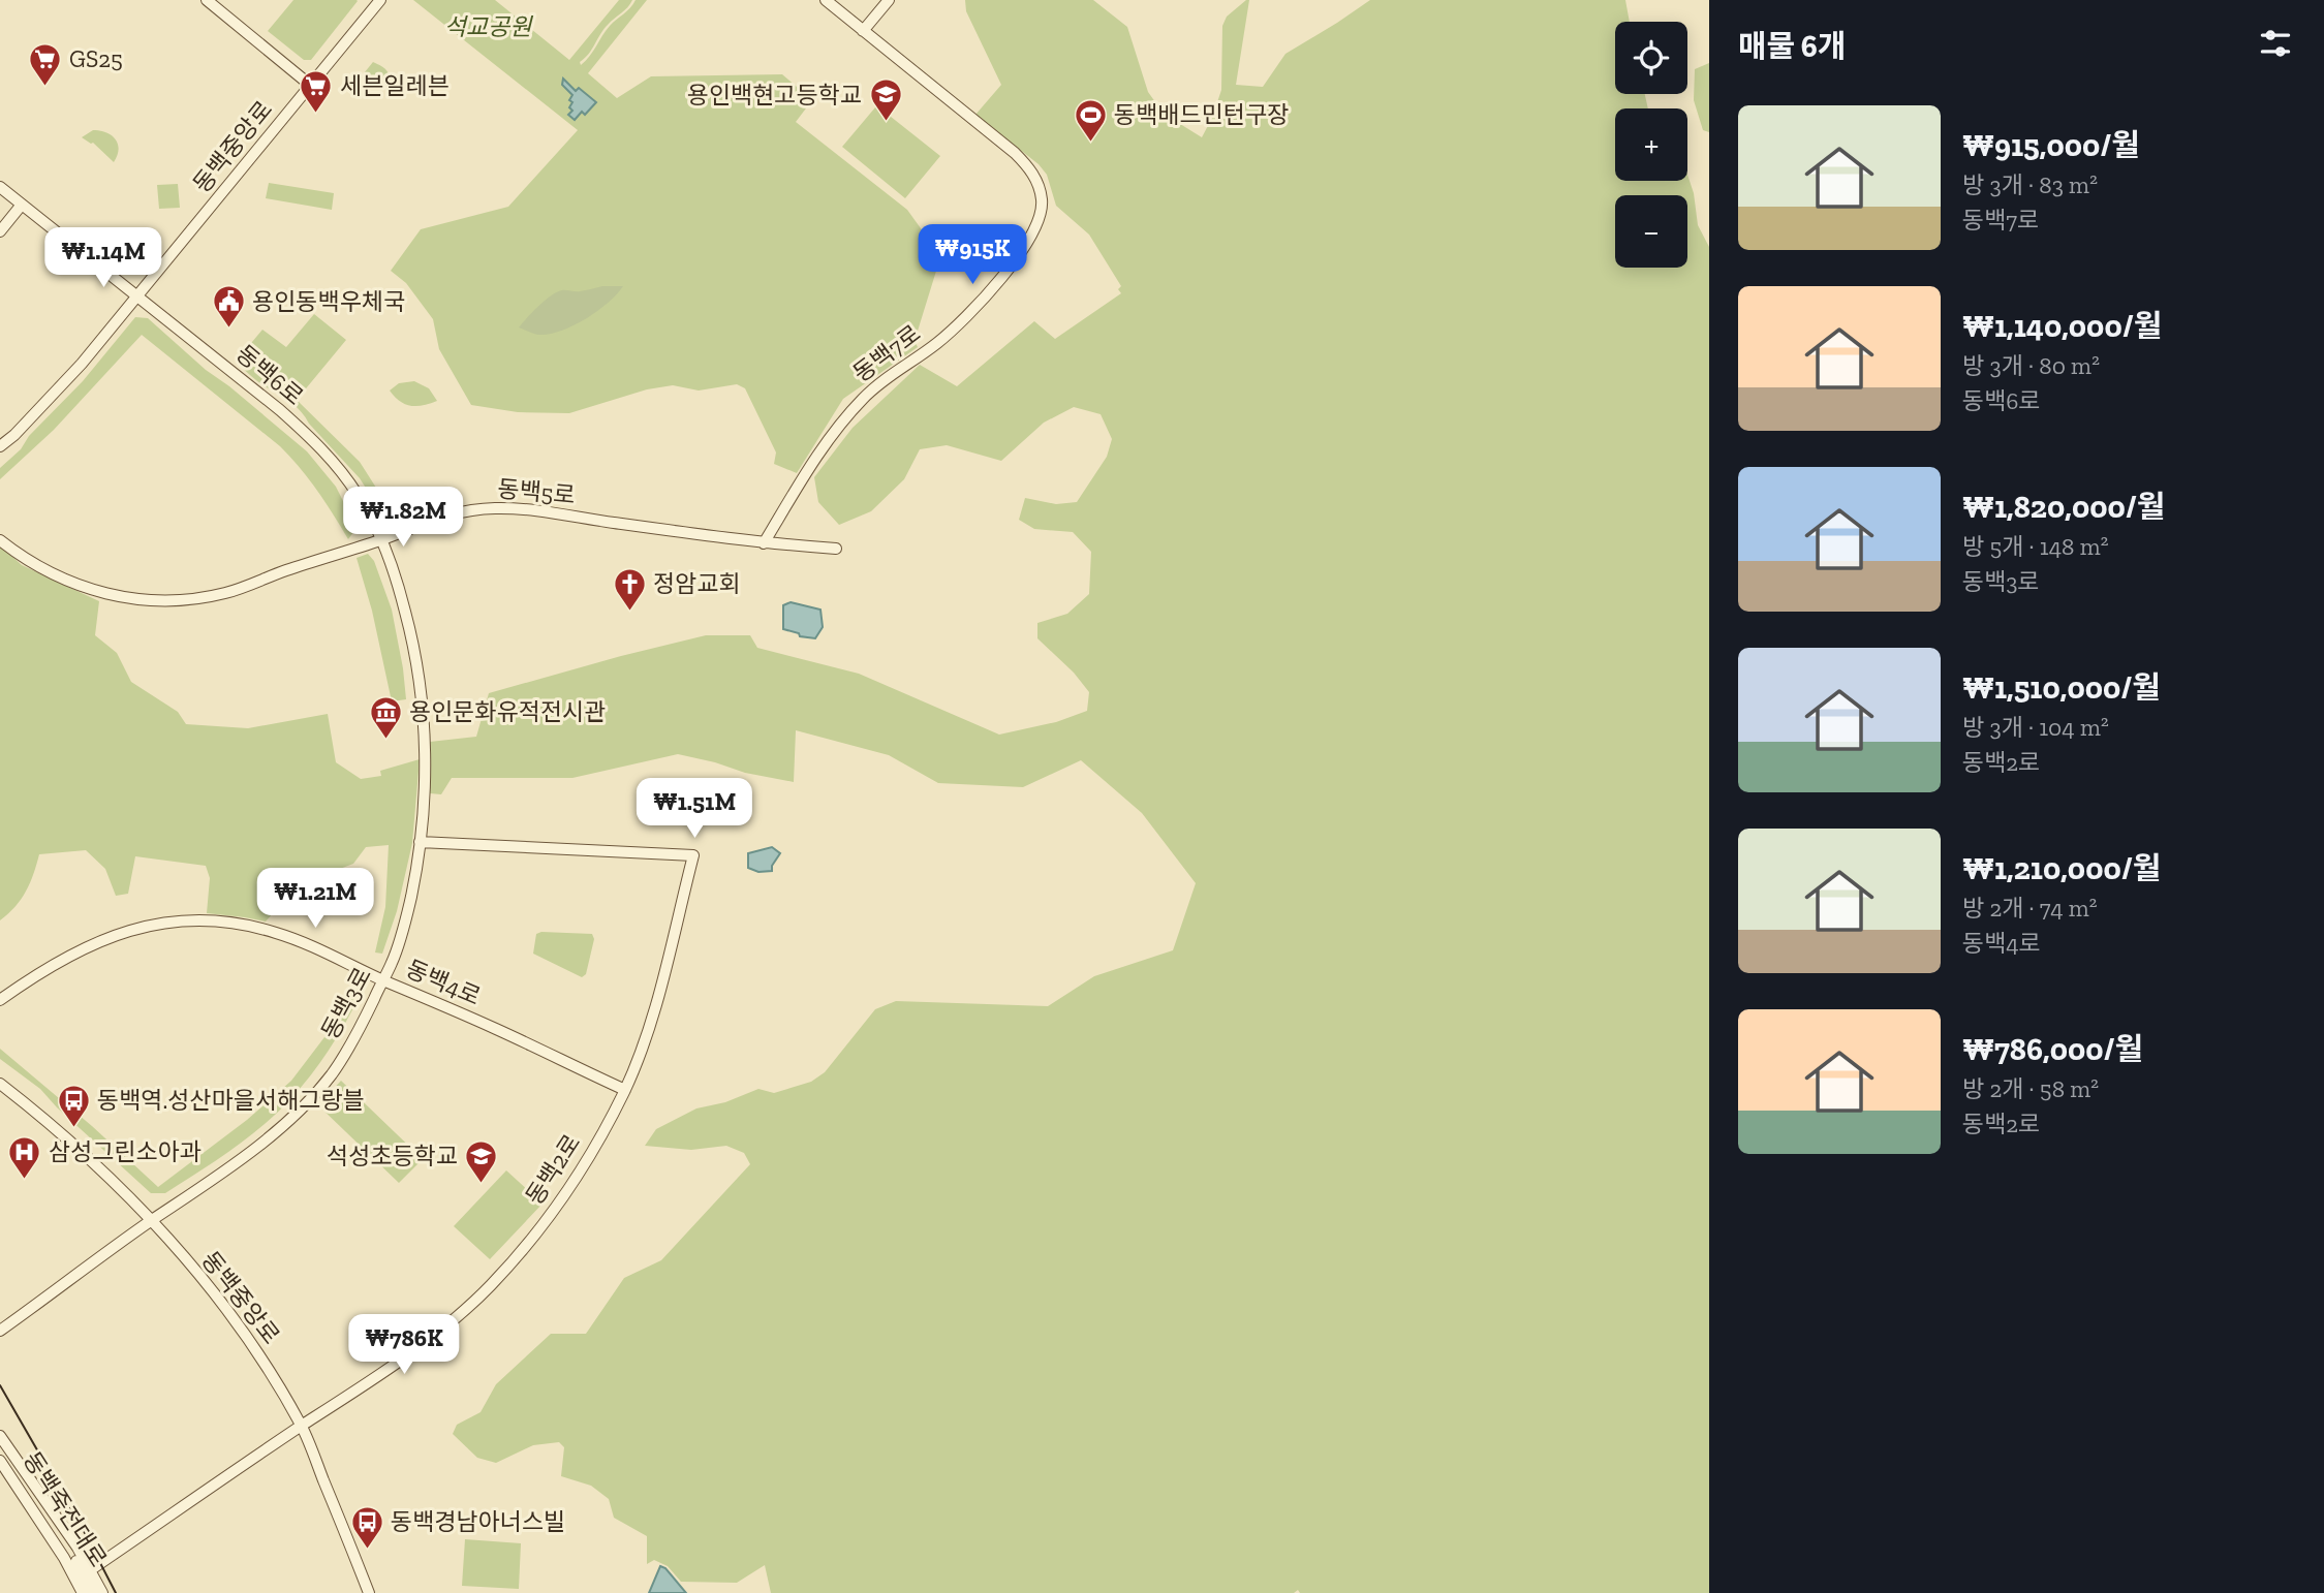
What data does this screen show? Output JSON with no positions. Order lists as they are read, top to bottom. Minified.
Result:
{"streets":{"street":["동백중앙로","동백7로","동백6로","동백5로","동백4로","동백3로","동백2로","동백죽전대로"]},"crossings":[["동백중앙로","동백6로"],["동백중앙로","동백3로"],["동백중앙로","동백2로"],["동백7로","동백5로"],["동백6로","동백5로"],["동백6로","동백3로"],["동백5로","동백3로"],["동백4로","동백3로"],["동백4로","동백2로"],["동백3로","동백2로"]],"parks":["석교공원"],"places":{"supermarket":["GS25","세븐일레븐"],"school or university":["용인백현고등학교","석성초등학교"],"sports":["동백배드민턴구장"],"public building":["용인동백우체국"],"church":["정암교회"],"museum":["용인문화유적전시관"],"bus stop":["동백역.성산마을서해그랑블","동백경남아너스빌"],"hospital":["삼성그린소아과"]},"page":{"heading":"매물 6개","map_buttons":["+","−"],"list":[{"name":"₩915,000/월","note":"방 3개 · 83 m² · 동백7로"},{"name":"₩1,140,000/월","note":"방 3개 · 80 m² · 동백6로"},{"name":"₩1,820,000/월","note":"방 5개 · 148 m² · 동백3로"},{"name":"₩1,510,000/월","note":"방 3개 · 104 m² · 동백2로"},{"name":"₩1,210,000/월","note":"방 2개 · 74 m² · 동백4로"},{"name":"₩786,000/월","note":"방 2개 · 58 m² · 동백2로"}],"price":["₩915K","₩1.14M","₩1.82M","₩1.51M","₩1.21M","₩786K"]}}
